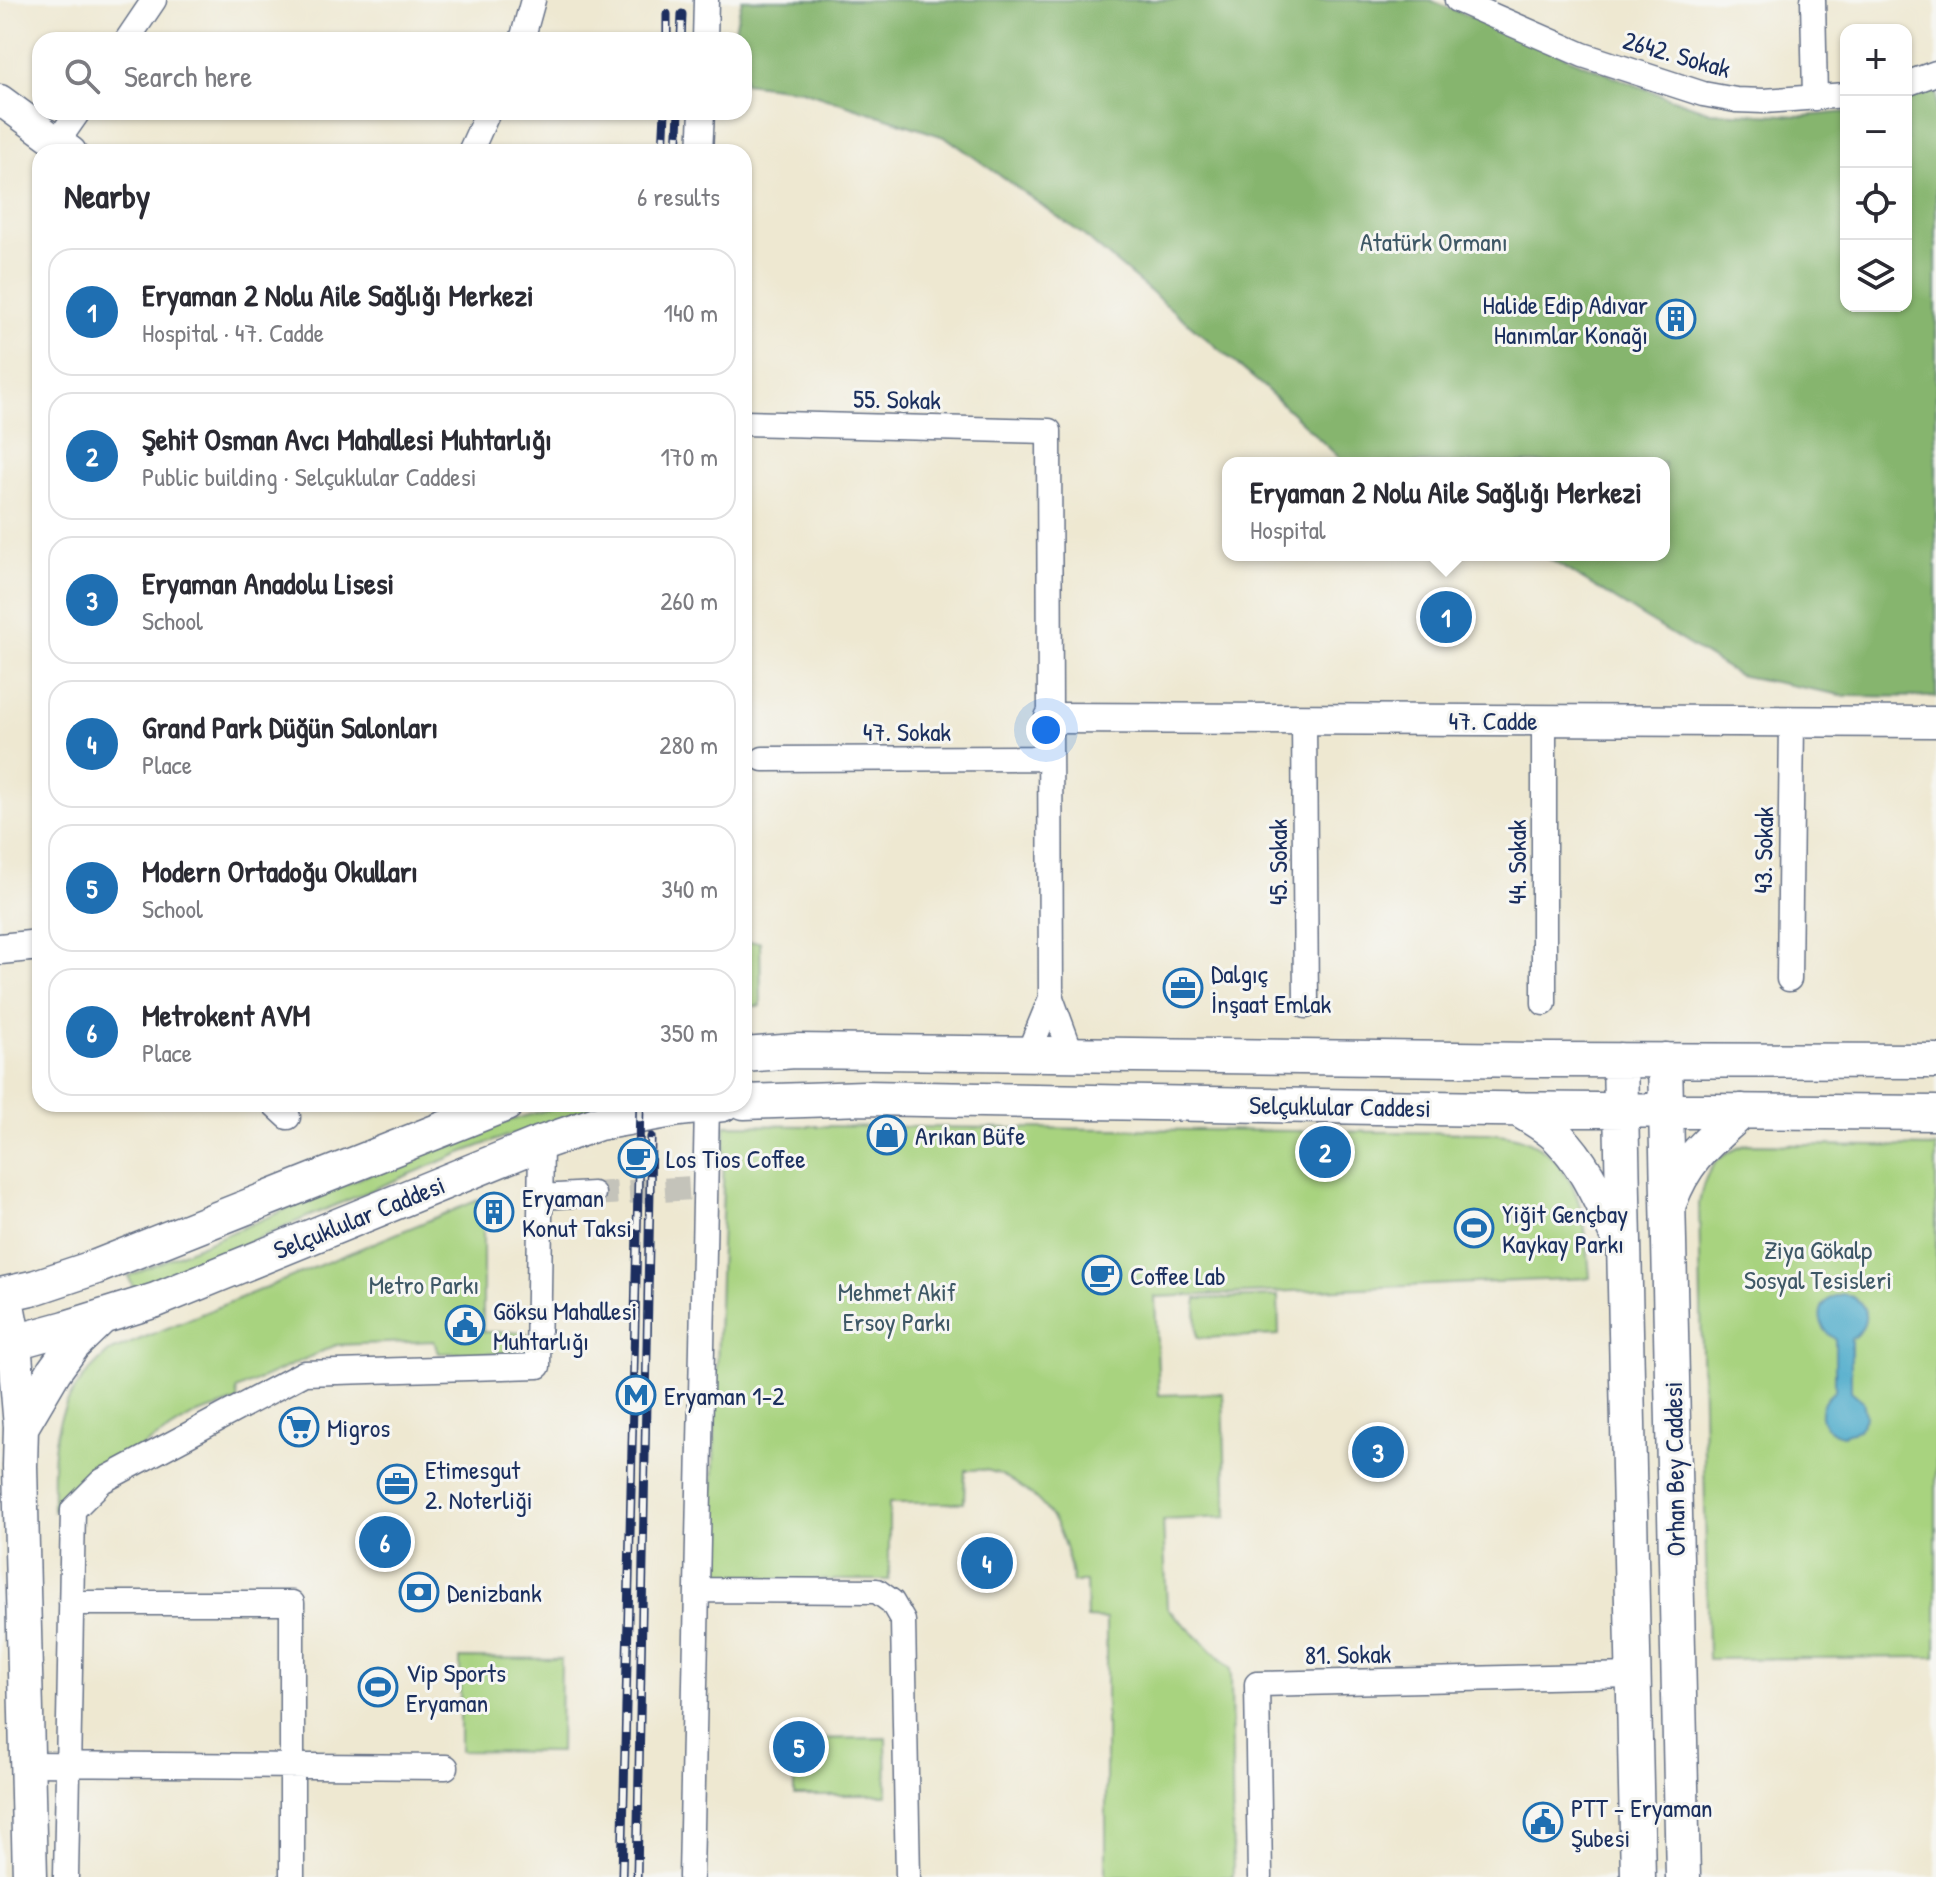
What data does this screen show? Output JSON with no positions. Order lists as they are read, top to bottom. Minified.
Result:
{"streets":{"main road":["Selçuklular Caddesi","Orhan Bey Caddesi"],"street":["2642. Sokak","55. Sokak","47. Cadde","47. Sokak","43. Sokak","45. Sokak","44. Sokak","81. Sokak"]},"crossings":[["55. Sokak","47. Cadde"],["47. Cadde","43. Sokak"],["47. Cadde","45. Sokak"],["47. Cadde","44. Sokak"],["Selçuklular Caddesi","Orhan Bey Caddesi"],["Orhan Bey Caddesi","81. Sokak"]],"parks":["Atatürk Ormanı","Ziya Gökalp Sosyal Tesisleri","Metro Parkı","Mehmet Akif Ersoy Parkı"],"places":{"building":["Halide Edip Adıvar Hanımlar Konağı","Eryaman Konut Taksi"],"office":["Dalgıç İnşaat Emlak","Etimesgut 2. Noterliği"],"shop":["Arıkan Büfe"],"cafe":["Los Tios Coffee","Coffee Lab"],"sports":["Yiğit Gençbay Kaykay Parkı","Vip Sports Eryaman"],"public building":["Göksu Mahallesi Muhtarlığı","PTT - Eryaman Şubesi"],"metro station":["Eryaman 1-2"],"supermarket":["Migros"],"bank":["Denizbank"]},"page":{"map_buttons":["+","−"],"search":"Search here","heading":["Nearby","6 results"],"list":[{"mark":"1","name":"Eryaman 2 Nolu Aile Sağlığı Merkezi","note":"Hospital · 47. Cadde","value":"140 m"},{"mark":"2","name":"Şehit Osman Avcı Mahallesi Muhtarlığı","note":"Public building · Selçuklular Caddesi","value":"170 m"},{"mark":"3","name":"Eryaman Anadolu Lisesi","note":"School","value":"260 m"},{"mark":"4","name":"Grand Park Düğün Salonları","note":"Place","value":"280 m"},{"mark":"5","name":"Modern Ortadoğu Okulları","note":"School","value":"340 m"},{"mark":"6","name":"Metrokent AVM","note":"Place","value":"350 m"}],"popup":["Eryaman 2 Nolu Aile Sağlığı Merkezi","Hospital"],"pins":["1","2","3","6","4","5"]}}
